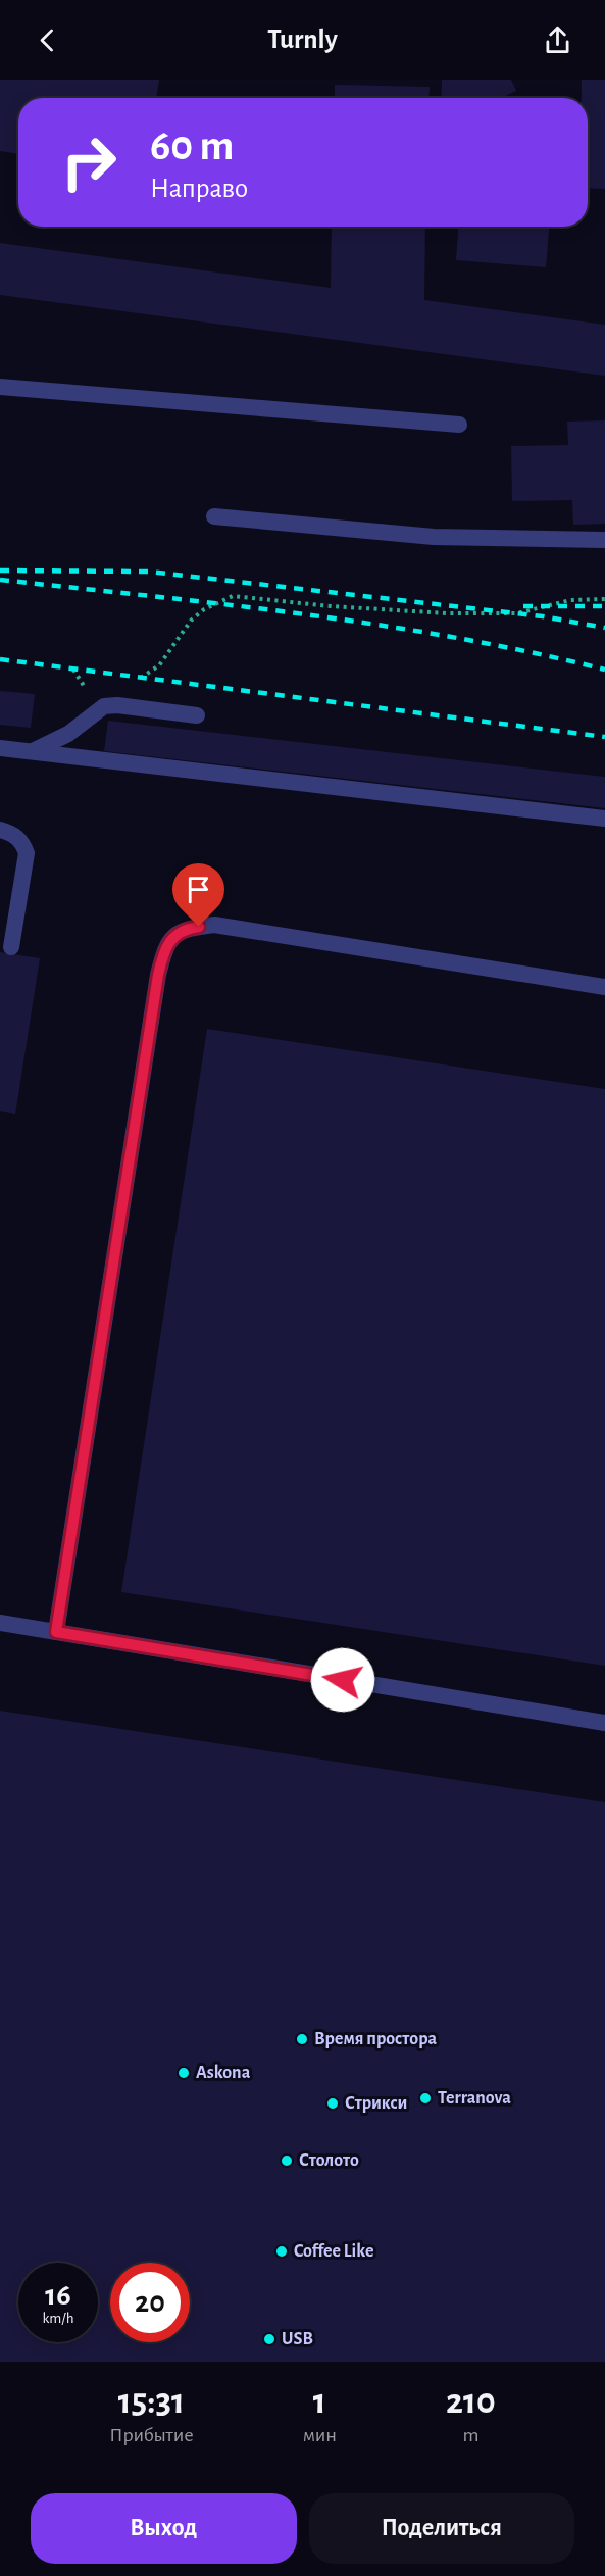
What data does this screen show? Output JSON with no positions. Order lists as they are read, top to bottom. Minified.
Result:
{"places":["Время простора","Askona","Terranova","Стрикси","Столото","Coffee Like","USB"],"page":{"header":"Turnly","turn":["60 m","Направо"],"speed":"16 km/h","limit":"20","eta":["15:31","Прибытие","1","мин","210","m"],"buttons":["Выход","Поделиться"]}}
